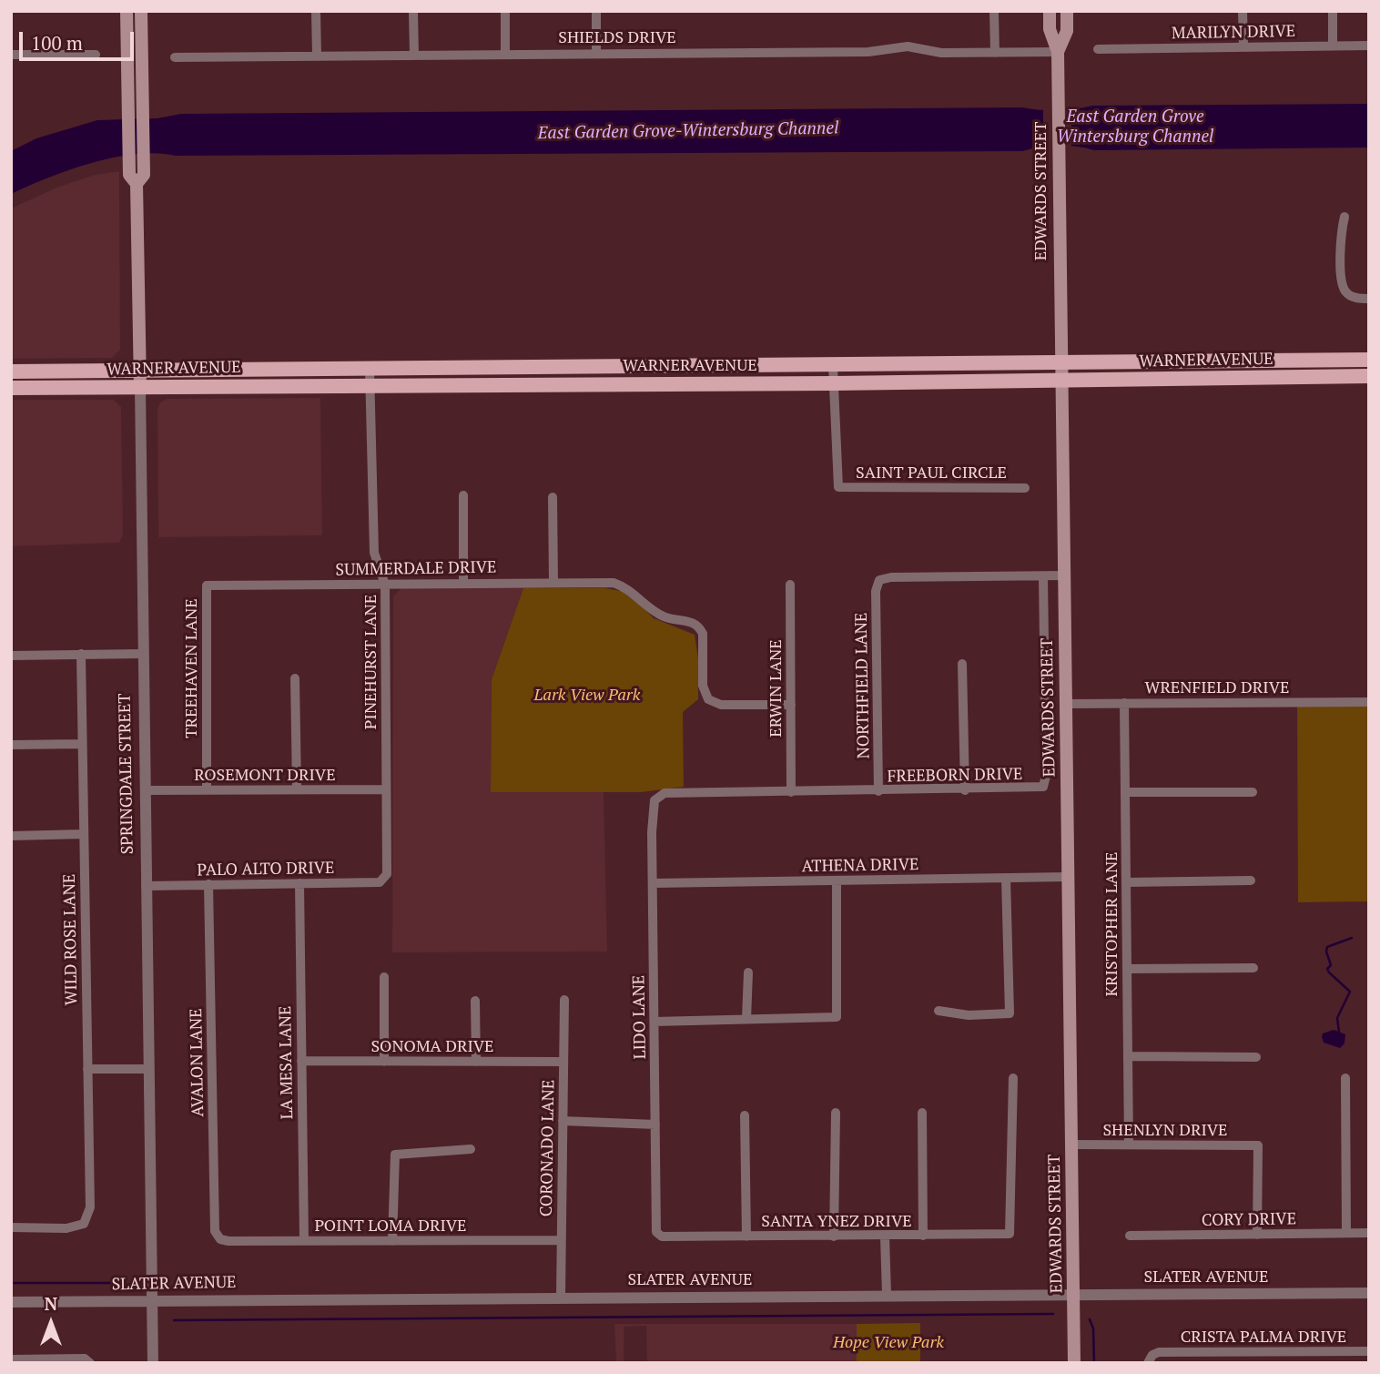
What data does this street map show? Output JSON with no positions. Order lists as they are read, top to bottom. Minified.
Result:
{"streets":{"main road":["EDWARDS STREET","WARNER AVENUE","SPRINGDALE STREET"],"street":["MARILYN DRIVE","SHIELDS DRIVE","SAINT PAUL CIRCLE","SUMMERDALE DRIVE","PINEHURST LANE","TREEHAVEN LANE","NORTHFIELD LANE","ERWIN LANE","WRENFIELD DRIVE","ROSEMONT DRIVE","FREEBORN DRIVE","ATHENA DRIVE","PALO ALTO DRIVE","KRISTOPHER LANE","WILD ROSE LANE","LIDO LANE","SONOMA DRIVE","AVALON LANE","LA MESA LANE","SHENLYN DRIVE","CORONADO LANE","CORY DRIVE","SANTA YNEZ DRIVE","POINT LOMA DRIVE","SLATER AVENUE","CRISTA PALMA DRIVE"]},"crossings":[["SHIELDS DRIVE","EDWARDS STREET"],["EDWARDS STREET","WARNER AVENUE"],["EDWARDS STREET","WRENFIELD DRIVE"],["EDWARDS STREET","ATHENA DRIVE"],["EDWARDS STREET","SHENLYN DRIVE"],["EDWARDS STREET","SLATER AVENUE"],["WARNER AVENUE","SAINT PAUL CIRCLE"],["WARNER AVENUE","PINEHURST LANE"],["WARNER AVENUE","SPRINGDALE STREET"],["SUMMERDALE DRIVE","PINEHURST LANE"],["SUMMERDALE DRIVE","TREEHAVEN LANE"],["SUMMERDALE DRIVE","ERWIN LANE"],["PINEHURST LANE","ROSEMONT DRIVE"],["PINEHURST LANE","PALO ALTO DRIVE"],["TREEHAVEN LANE","ROSEMONT DRIVE"],["NORTHFIELD LANE","FREEBORN DRIVE"],["ERWIN LANE","FREEBORN DRIVE"],["WRENFIELD DRIVE","KRISTOPHER LANE"],["SPRINGDALE STREET","ROSEMONT DRIVE"],["SPRINGDALE STREET","PALO ALTO DRIVE"],["SPRINGDALE STREET","SLATER AVENUE"],["FREEBORN DRIVE","LIDO LANE"],["ATHENA DRIVE","LIDO LANE"],["PALO ALTO DRIVE","AVALON LANE"],["PALO ALTO DRIVE","LA MESA LANE"],["KRISTOPHER LANE","SHENLYN DRIVE"],["LIDO LANE","SANTA YNEZ DRIVE"],["SONOMA DRIVE","LA MESA LANE"],["SONOMA DRIVE","CORONADO LANE"],["AVALON LANE","POINT LOMA DRIVE"],["LA MESA LANE","POINT LOMA DRIVE"],["SHENLYN DRIVE","CORY DRIVE"],["CORONADO LANE","POINT LOMA DRIVE"],["CORONADO LANE","SLATER AVENUE"]],"water":["East Garden Grove Wintersburg Channel","East Garden Grove-Wintersburg Channel"],"parks":["Lark View Park","Hope View Park"],"scale_bar":"100 m","north":"top"}
